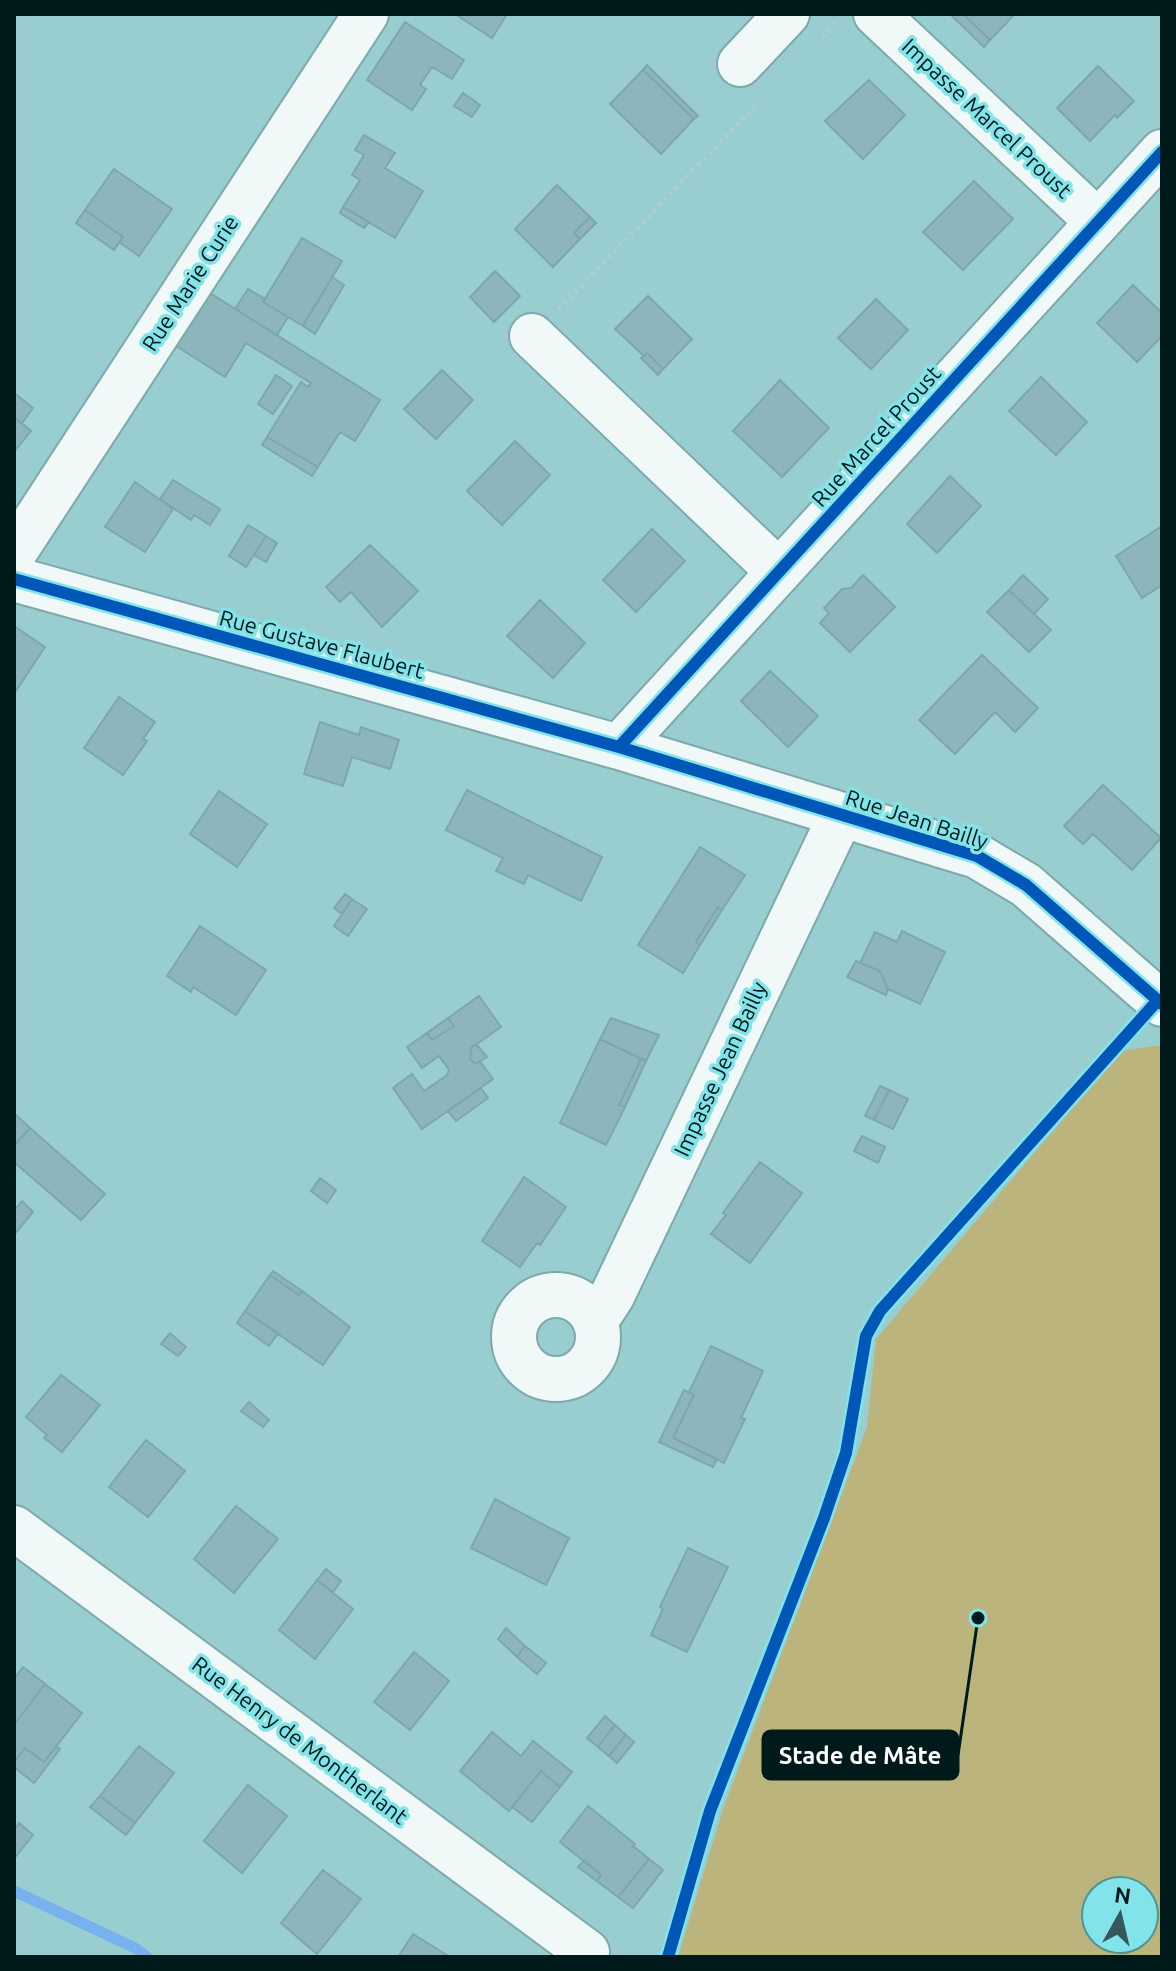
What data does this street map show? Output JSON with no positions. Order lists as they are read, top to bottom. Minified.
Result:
{"streets":{"street":["Impasse Marcel Proust","Rue Marie Curie","Rue Marcel Proust","Rue Gustave Flaubert","Rue Jean Bailly","Impasse Jean Bailly","Rue Henry de Montherlant"]},"crossings":[["Impasse Marcel Proust","Rue Marcel Proust"],["Rue Marcel Proust","Rue Gustave Flaubert"],["Rue Marcel Proust","Rue Jean Bailly"],["Rue Gustave Flaubert","Rue Jean Bailly"],["Rue Jean Bailly","Impasse Jean Bailly"]],"places":["Stade de Mâte"],"north":"top"}
